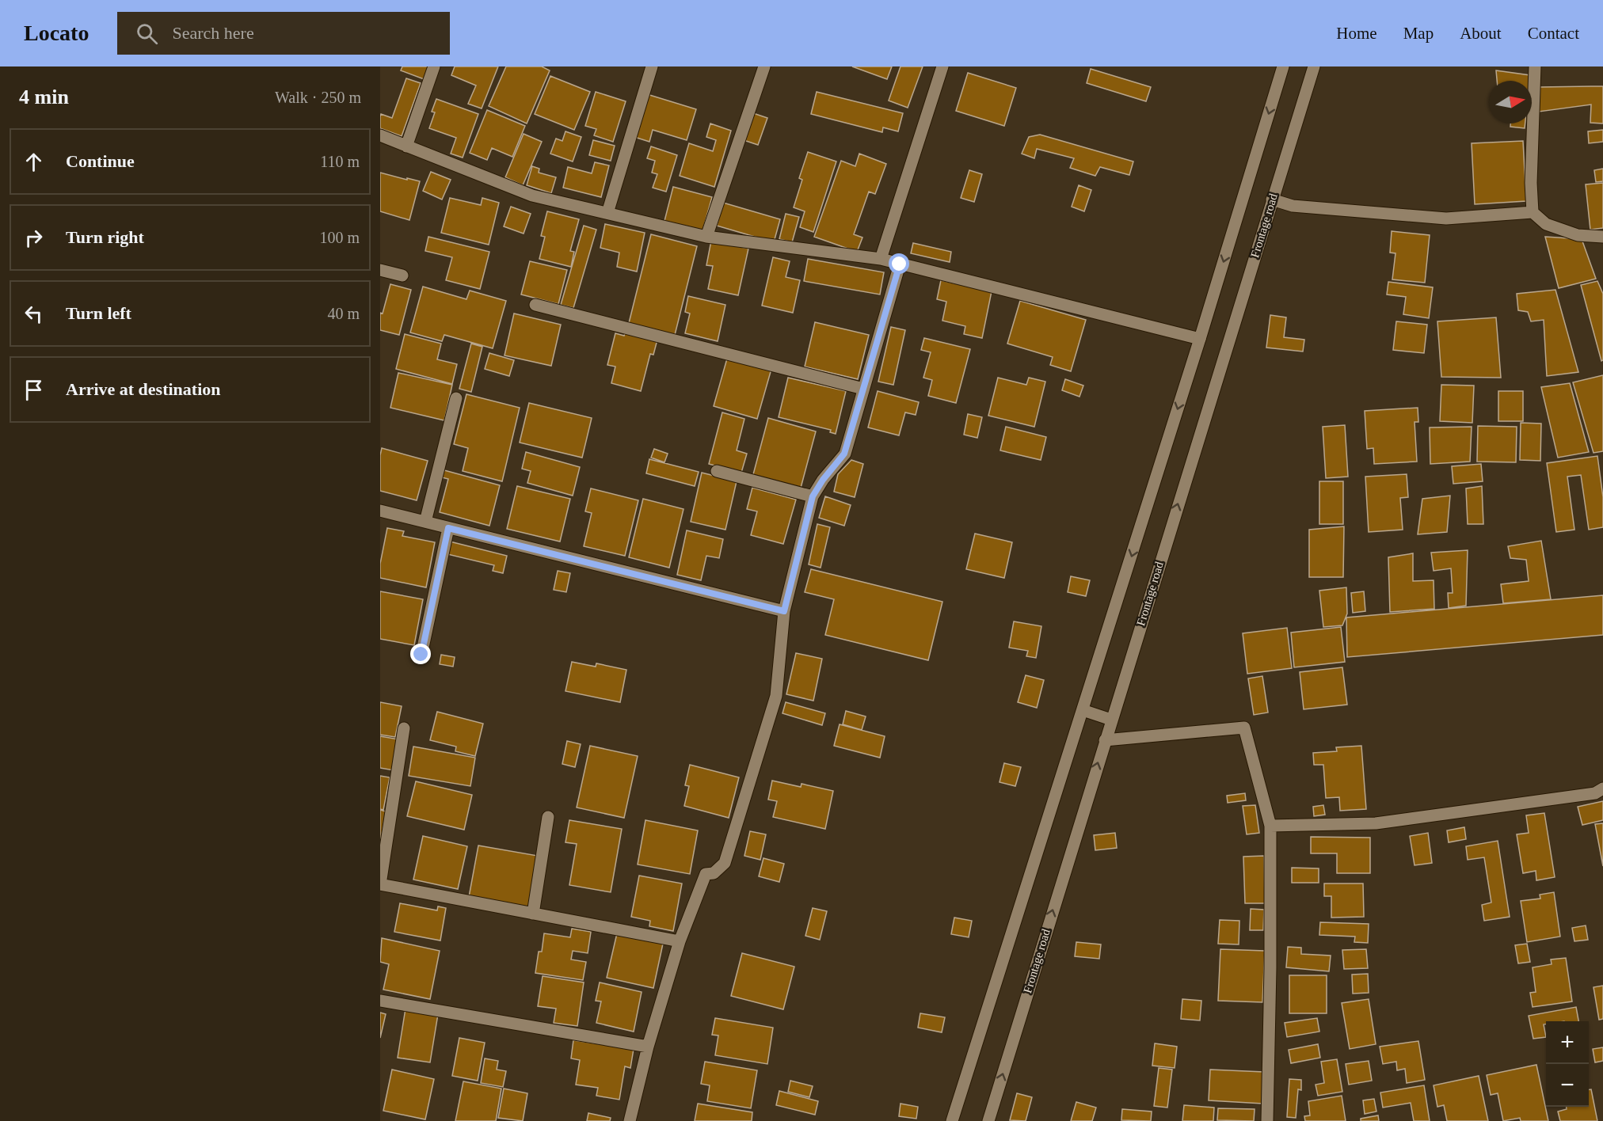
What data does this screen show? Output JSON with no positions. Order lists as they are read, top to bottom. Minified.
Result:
{"streets":{"street":["Frontage road"]},"north":"right","page":{"header":"Locato","search":"Search here","nav":["Home","Map","About","Contact"],"heading":["4 min","Walk · 250 m"],"list":[["Continue","110 m"],["Turn right","100 m"],["Turn left","40 m"],"Arrive at destination"],"map_buttons":["+","−"]}}
